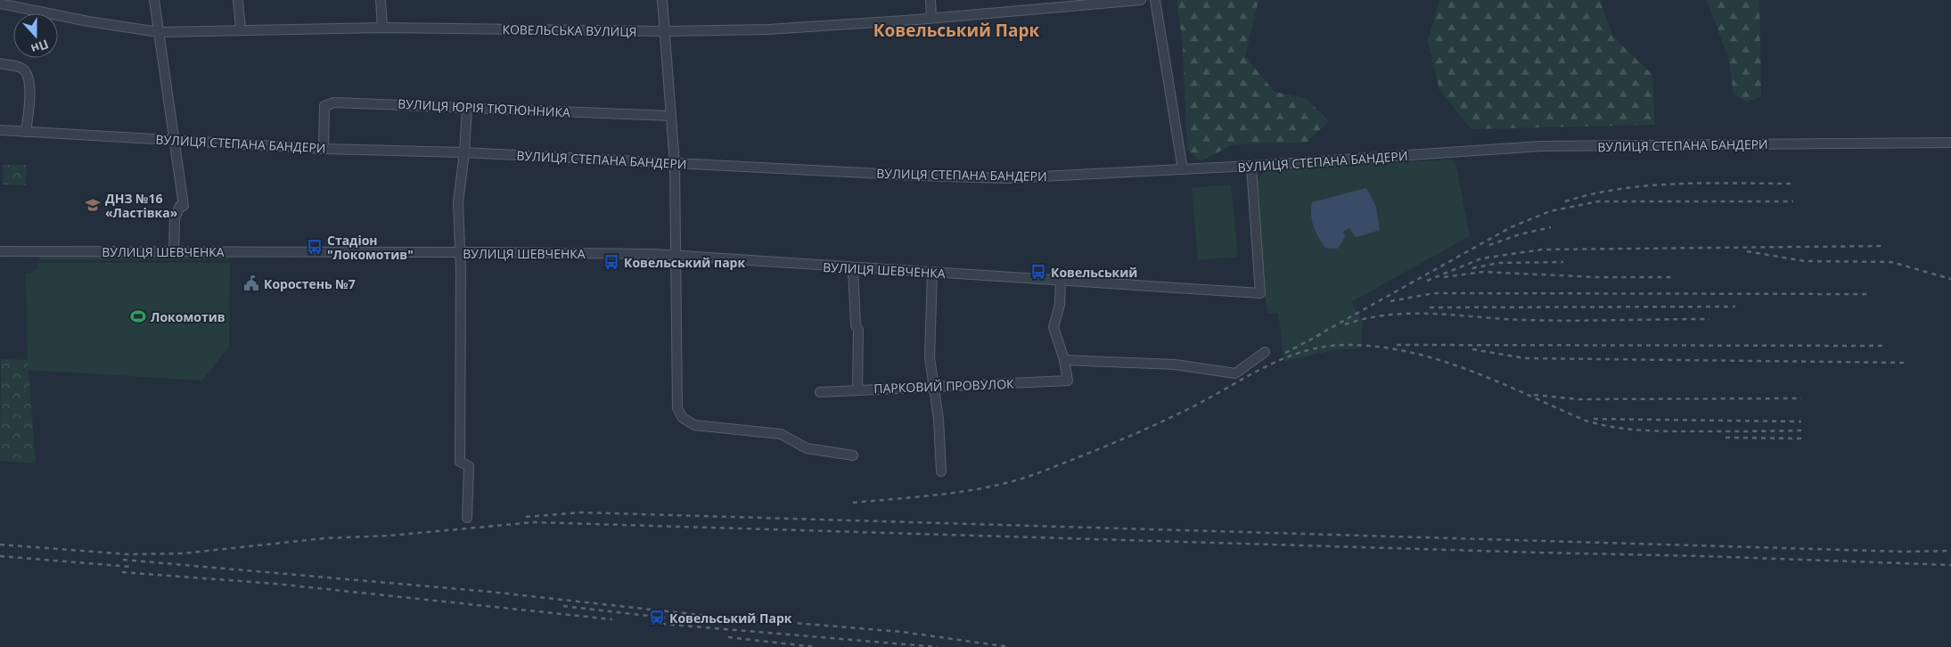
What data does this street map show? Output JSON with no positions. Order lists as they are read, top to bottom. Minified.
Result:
{"streets":{"street":["КОВЕЛЬСЬКА ВУЛИЦЯ","ВУЛИЦЯ ЮРІЯ ТЮТЮННИКА","ВУЛИЦЯ СТЕПАНА БАНДЕРИ","ВУЛИЦЯ ШЕВЧЕНКА","ПАРКОВИЙ ПРОВУЛОК"]},"crossings":[["ВУЛИЦЯ ЮРІЯ ТЮТЮННИКА","ВУЛИЦЯ СТЕПАНА БАНДЕРИ"],["ВУЛИЦЯ СТЕПАНА БАНДЕРИ","ВУЛИЦЯ ШЕВЧЕНКА"]],"districts":["Ковельський Парк"],"places":{"school or university":["ДНЗ №16 «Ластівка»"],"bus stop":["Стадіон \"Локомотив\"","Ковельський парк","Ковельський"],"public building":["Коростень №7"],"sports":["Локомотив"],"station":["Ковельський Парк"]},"north":"bottom"}
